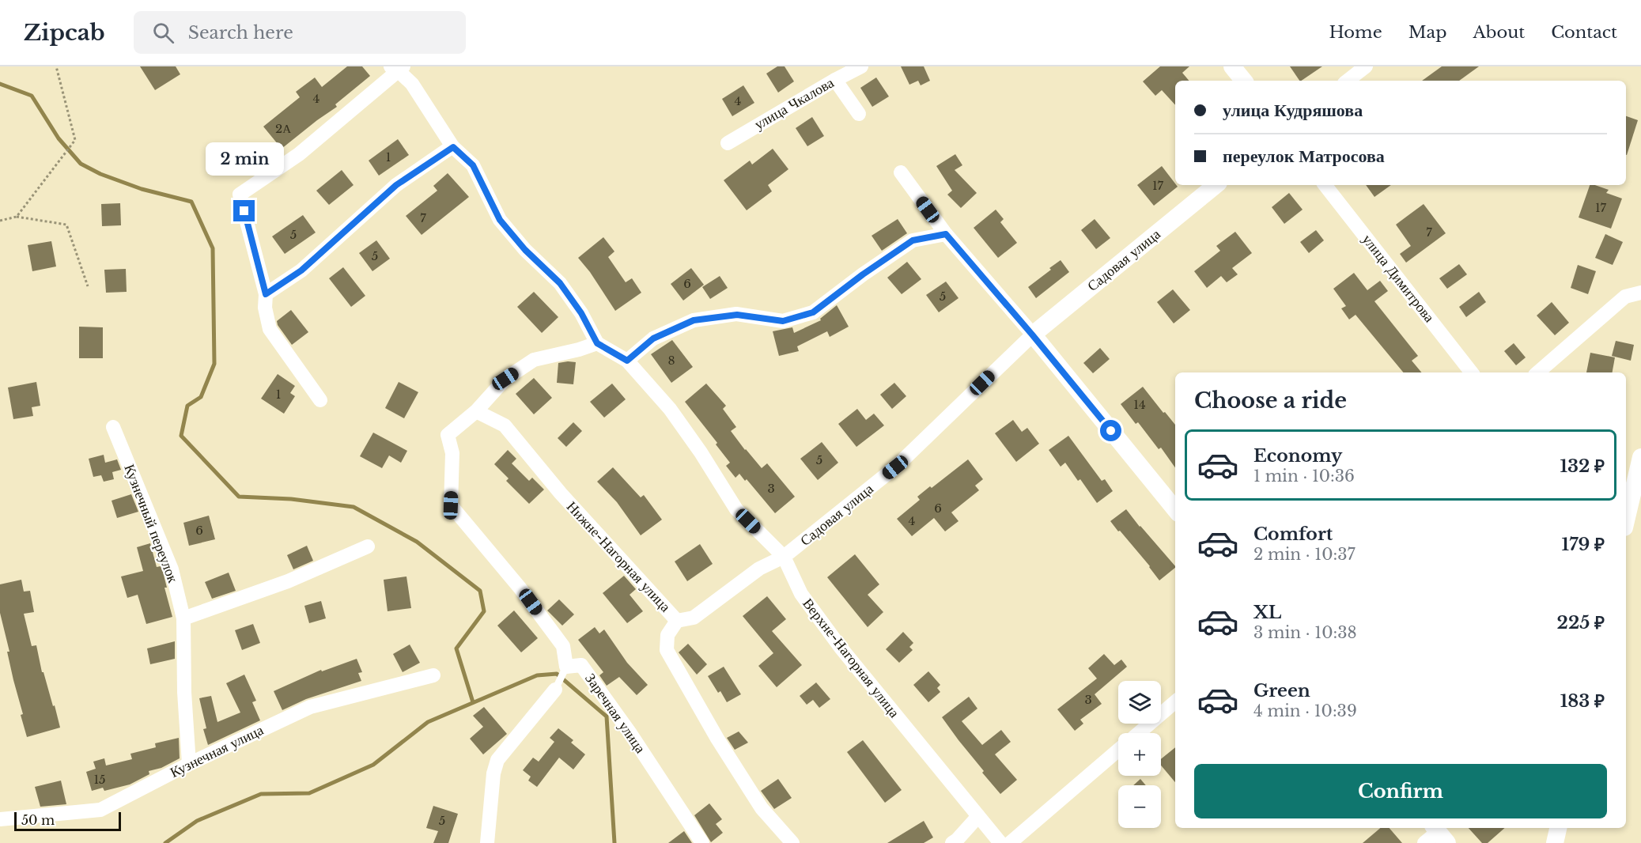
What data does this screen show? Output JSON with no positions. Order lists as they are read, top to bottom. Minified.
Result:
{"streets":{"street":["улица Чкалова","Садовая улица","улица Димитрова","Кузнечный переулок","Нижне-Нагорная улица","Верхне-Нагорная улица","Заречная улица","Кузнечная улица"]},"crossings":[["Садовая улица","Нижне-Нагорная улица"],["Садовая улица","Верхне-Нагорная улица"],["Кузнечный переулок","Кузнечная улица"],["Нижне-Нагорная улица","Заречная улица"]],"house_numbers":["4","4","2А","1","17","17","7","7","5","5","6","5","8","1","14","5","3","6","4","6","3","15","5"],"scale_bar":"50 m","page":{"header":"Zipcab","search":"Search here","nav":["Home","Map","About","Contact"],"banner":["улица Кудряшова","переулок Матросова"],"bubble":"2 min","heading":"Choose a ride","list":[{"name":"Economy","note":"1 min · 10:36","value":"132 ₽"},{"name":"Comfort","note":"2 min · 10:37","value":"179 ₽"},{"name":"XL","note":"3 min · 10:38","value":"225 ₽"},{"name":"Green","note":"4 min · 10:39","value":"183 ₽"}],"map_buttons":["+","−"],"buttons":"Confirm","scale":"50 m"}}
